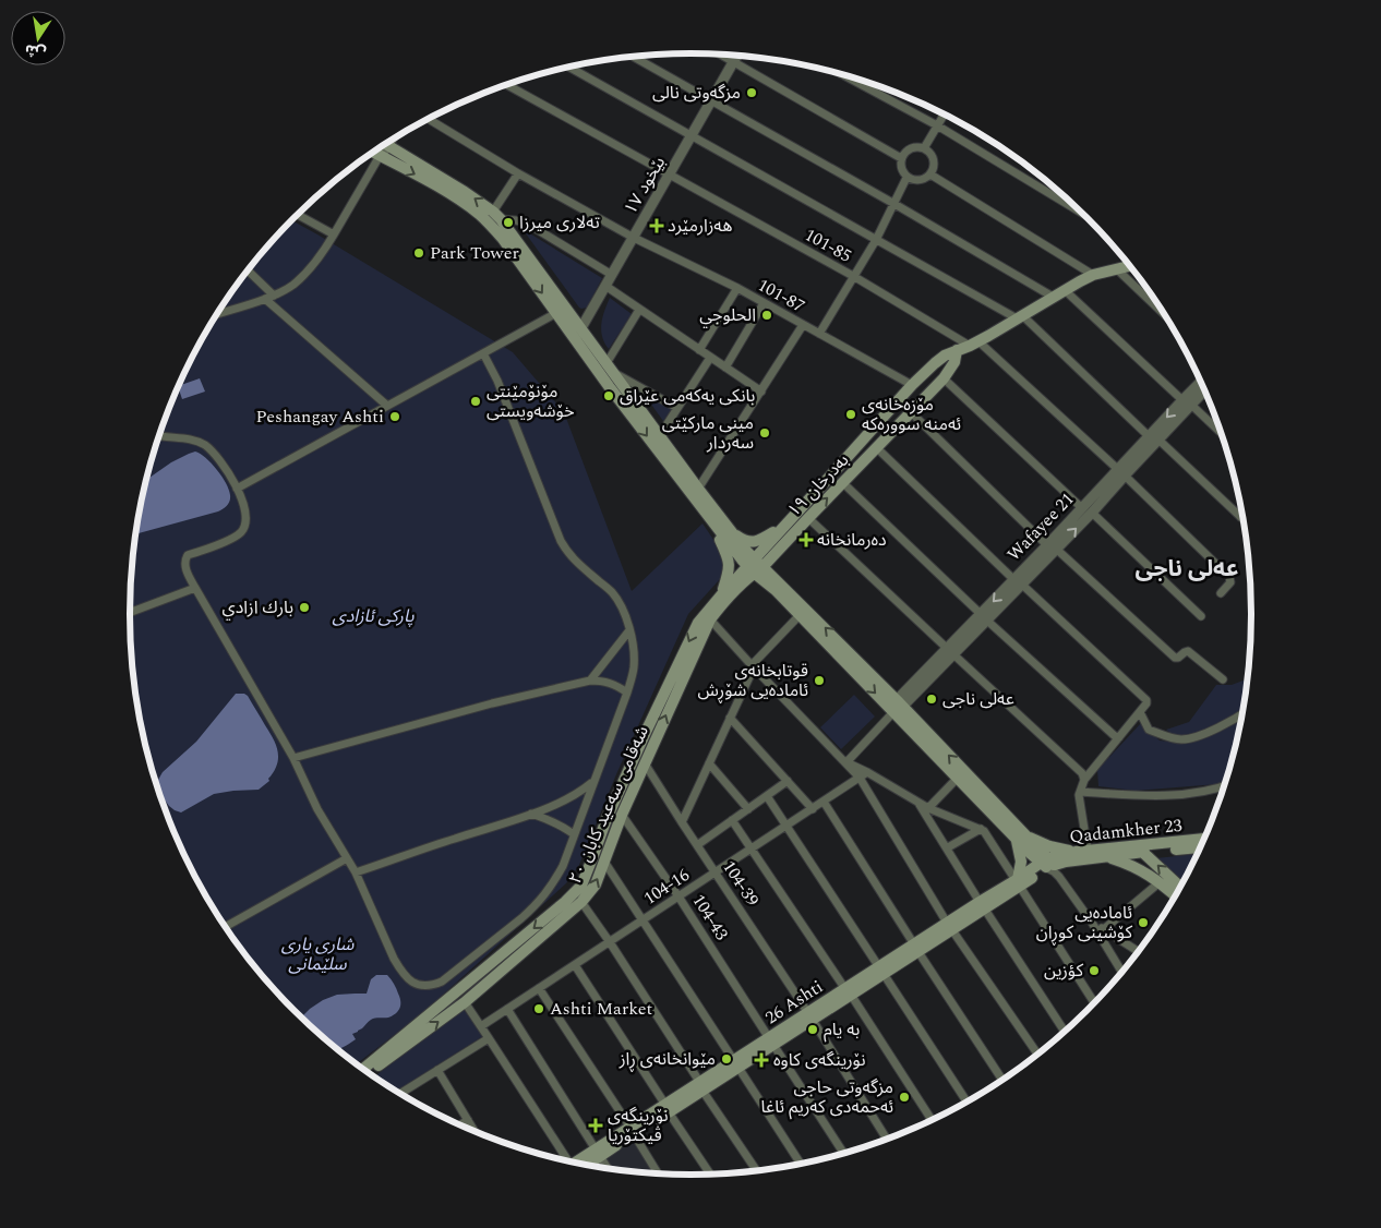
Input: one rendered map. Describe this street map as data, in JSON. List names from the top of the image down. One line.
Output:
{"streets":{"main road":["بەدرخان ١٩","شەقامی سەعید کابان ٢٠","Qadamkher 23","26 Ashti"],"street":["بێخود ١٧","101-85","101-87","Wafayee 21","104-39","104-16","104-43"]},"crossings":[["بێخود ١٧","101-85"],["بێخود ١٧","101-87"],["101-85","بەدرخان ١٩"],["101-85","Wafayee 21"],["101-87","بەدرخان ١٩"],["بەدرخان ١٩","شەقامی سەعید کابان ٢٠"],["شەقامی سەعید کابان ٢٠","104-39"],["شەقامی سەعید کابان ٢٠","104-43"],["Qadamkher 23","26 Ashti"],["104-39","104-16"],["104-39","26 Ashti"],["104-16","104-43"],["104-43","26 Ashti"]],"districts":["عەلی ناجی"],"parks":["پارکی ئازادی","شاری یاری سلێمانی"],"places":{"other":["مزگەوتی نالی","تەلاری میرزا","Park Tower","الحلوجي","بانکی یەکەمی عێراق","مۆنۆمێنتی خۆشەویستی","مۆزەخانەی ئەمنە سوورەکە","Peshangay Ashti","مینی مارکێتی سەردار","بارك ازادي","قوتابخانەی ئامادەیی شۆڕش","عەلی ناجی","ئامادەیی کۆشینی کوڕان","كؤزين","Ashti Market","به يام","مێوانخانەی ڕاز","مزگەوتی حاجی ئەحمەدی کەریم ئاغا"],"health":["هەزارمێرد","دەرمانخانە","نۆرینگەی کاوە","نۆرینگەی ڤیکتۆریا"]},"north":"bottom"}
